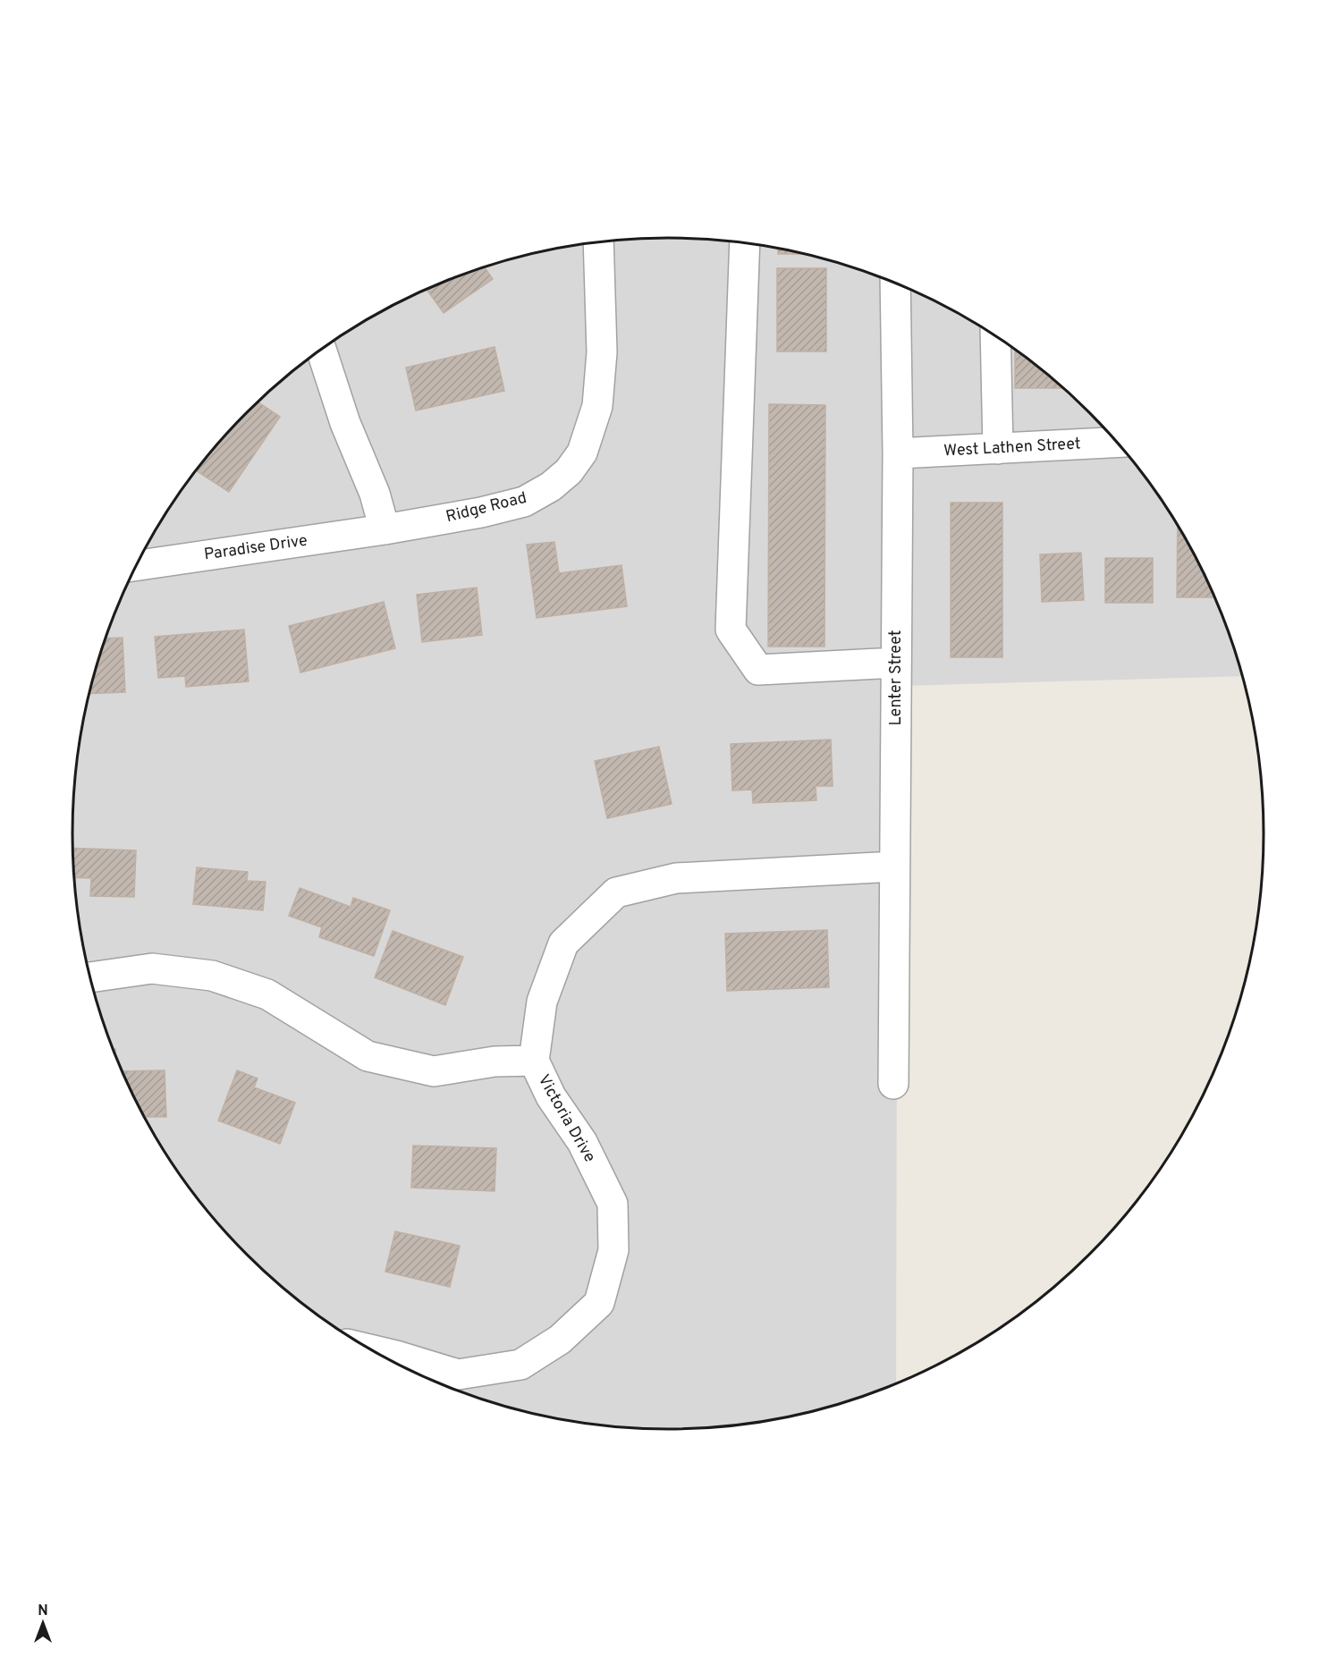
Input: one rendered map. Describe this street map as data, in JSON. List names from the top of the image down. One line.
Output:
{"streets":{"street":["West Lathen Street","Ridge Road","Paradise Drive","Lenter Street","Victoria Drive"]},"crossings":[["West Lathen Street","Lenter Street"],["Ridge Road","Paradise Drive"],["Lenter Street","Victoria Drive"]],"north":"top"}
